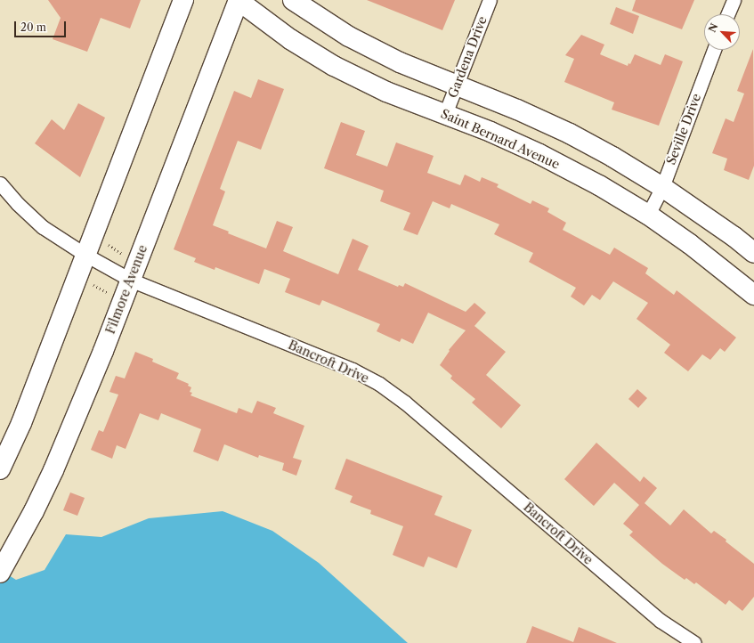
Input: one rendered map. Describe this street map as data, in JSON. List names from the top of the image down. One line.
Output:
{"streets":{"main road":["Saint Bernard Avenue","Filmore Avenue"],"street":["Gardena Drive","Seville Drive","Bancroft Drive"]},"crossings":[["Gardena Drive","Saint Bernard Avenue"],["Seville Drive","Saint Bernard Avenue"],["Saint Bernard Avenue","Filmore Avenue"],["Filmore Avenue","Bancroft Drive"]],"scale_bar":"20 m","north":"top left"}
